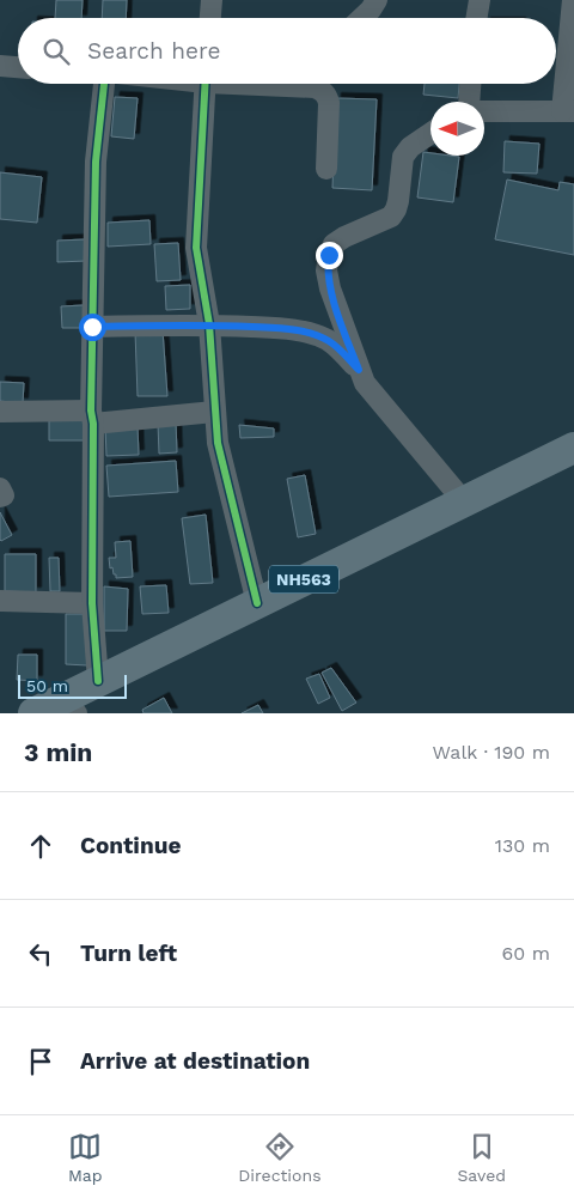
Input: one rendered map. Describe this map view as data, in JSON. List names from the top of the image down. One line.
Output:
{"streets":{"highway":["NH563"]},"scale_bar":"50 m","north":"left","page":{"search":"Search here","scale":"50 m","heading":["3 min","Walk · 190 m"],"list":[["Continue","130 m"],["Turn left","60 m"],"Arrive at destination"],"nav":["Map","Directions","Saved"]}}
